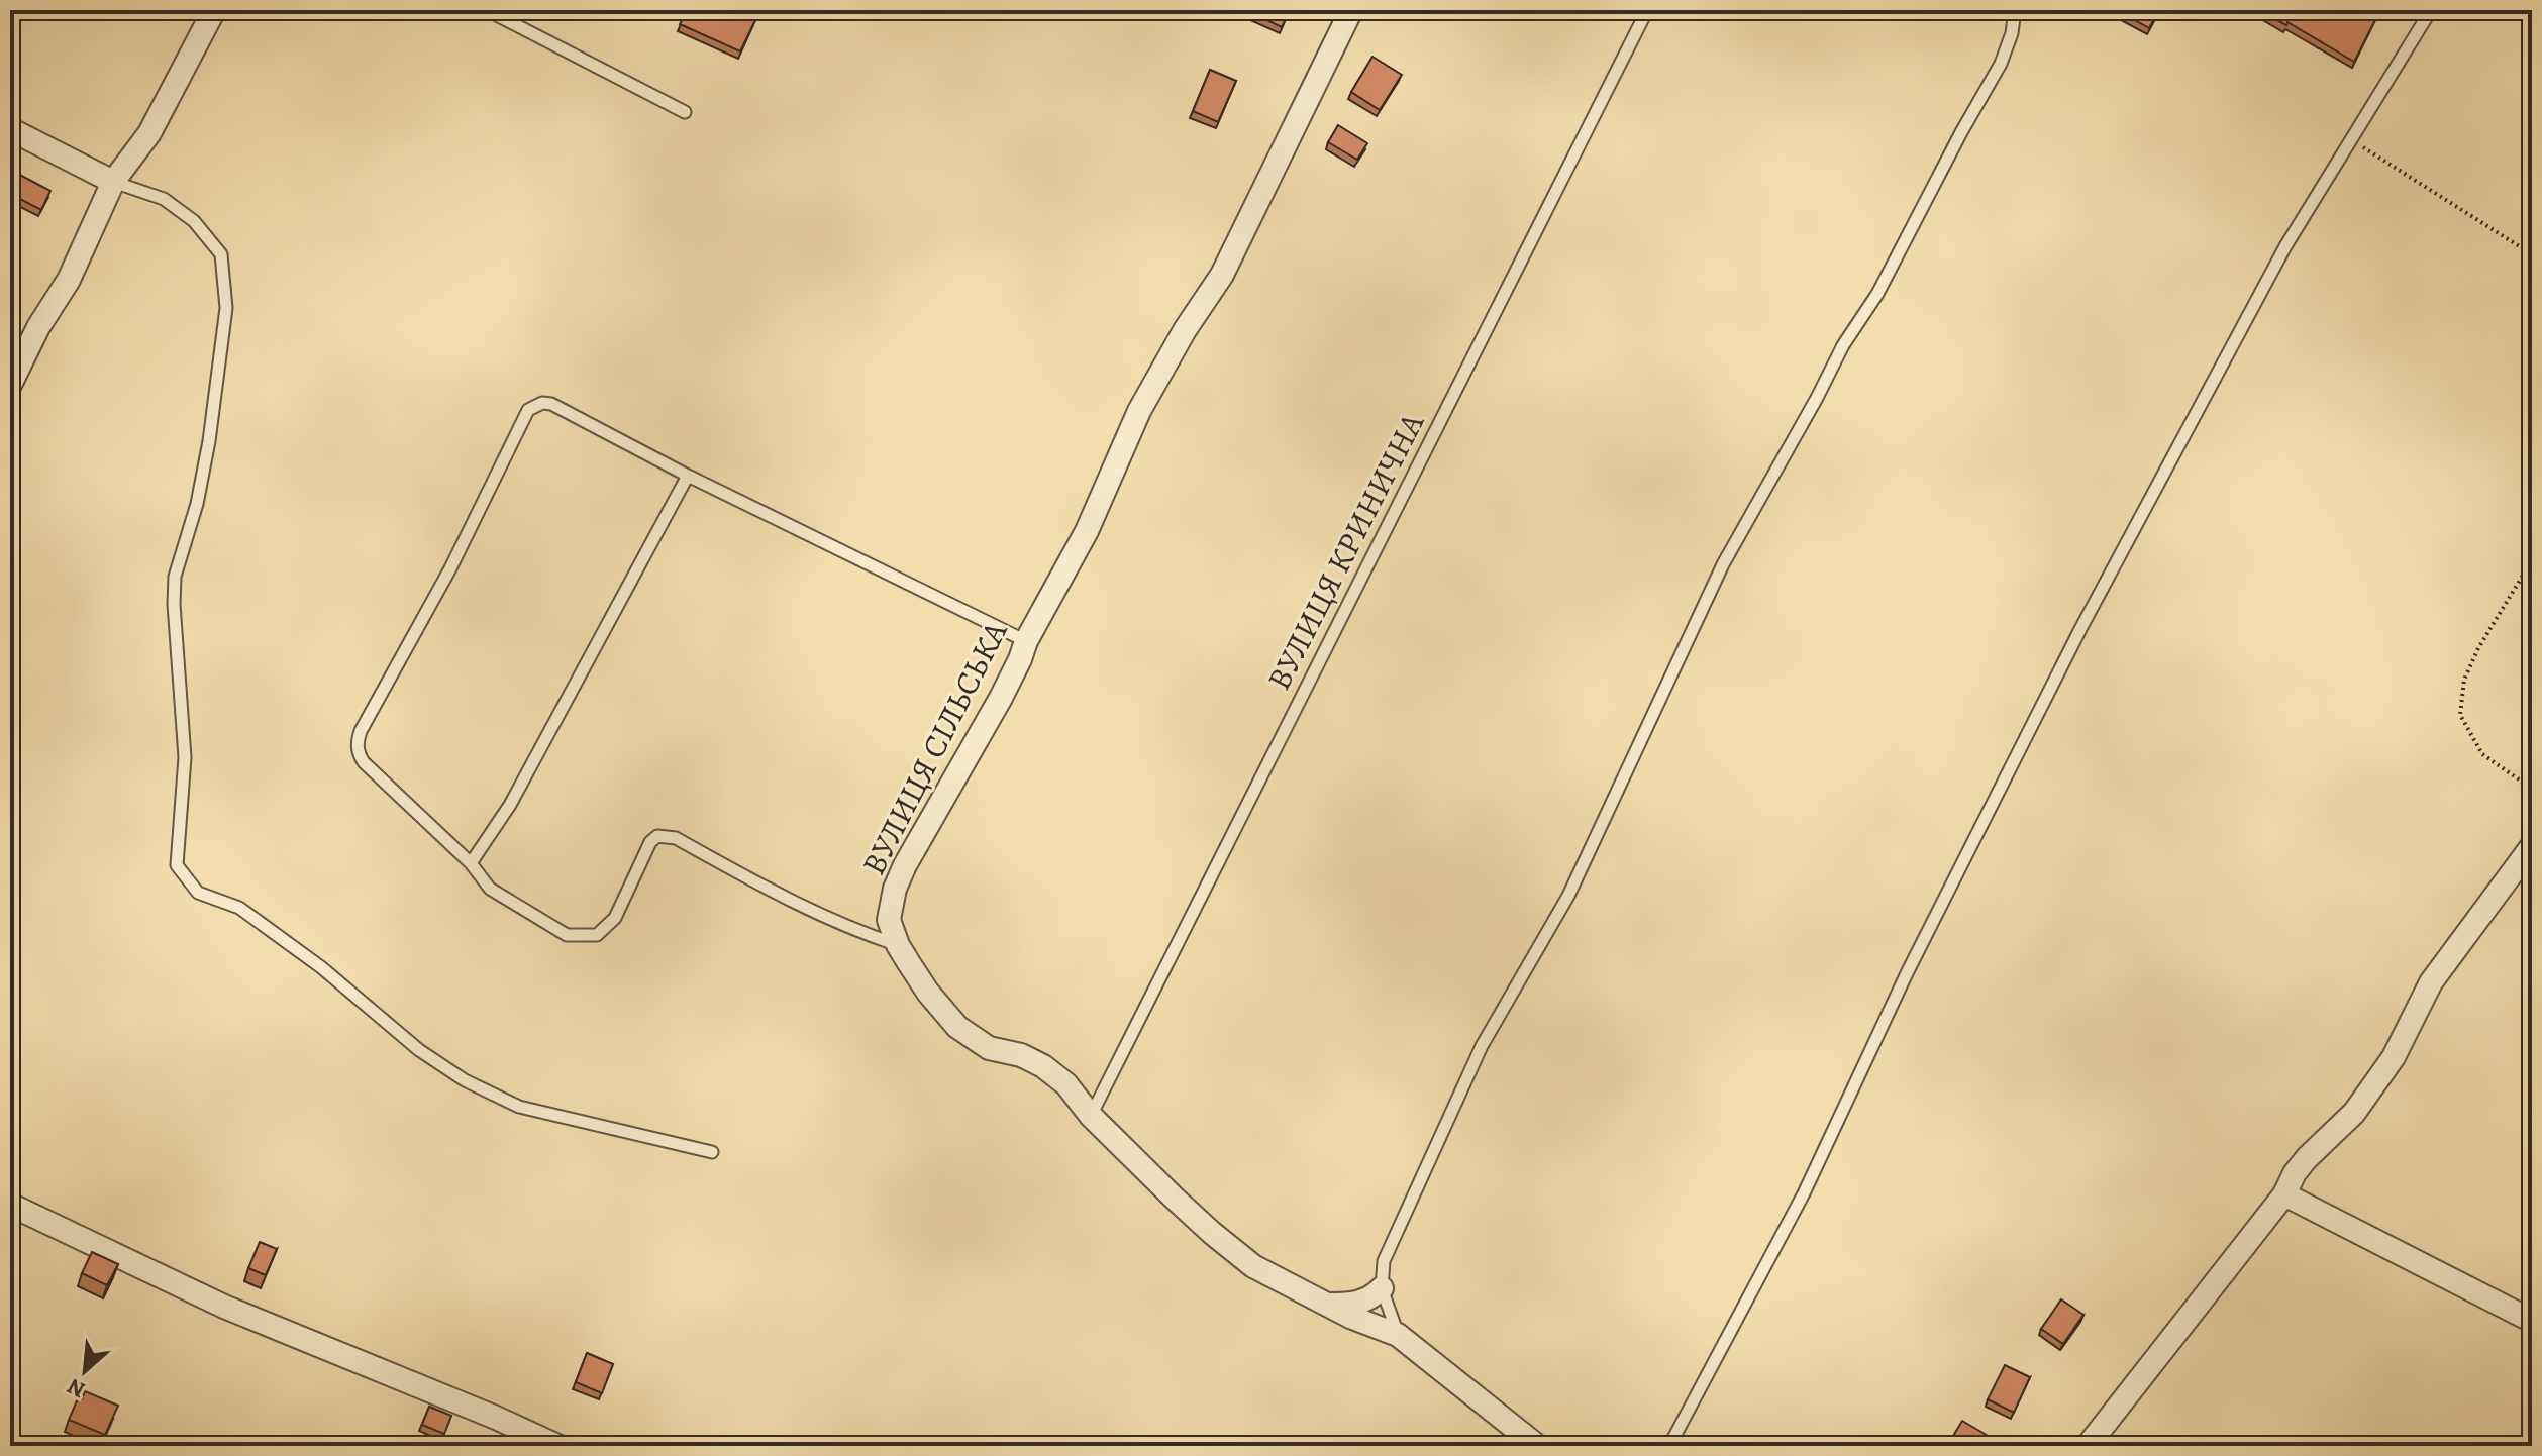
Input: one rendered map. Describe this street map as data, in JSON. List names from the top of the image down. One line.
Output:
{"streets":{"street":["ВУЛИЦЯ СІЛЬСЬКА"],"lane":["ВУЛИЦЯ КРИНИЧНА"]},"crossings":[["ВУЛИЦЯ КРИНИЧНА","ВУЛИЦЯ СІЛЬСЬКА"]],"north":"bottom left"}
